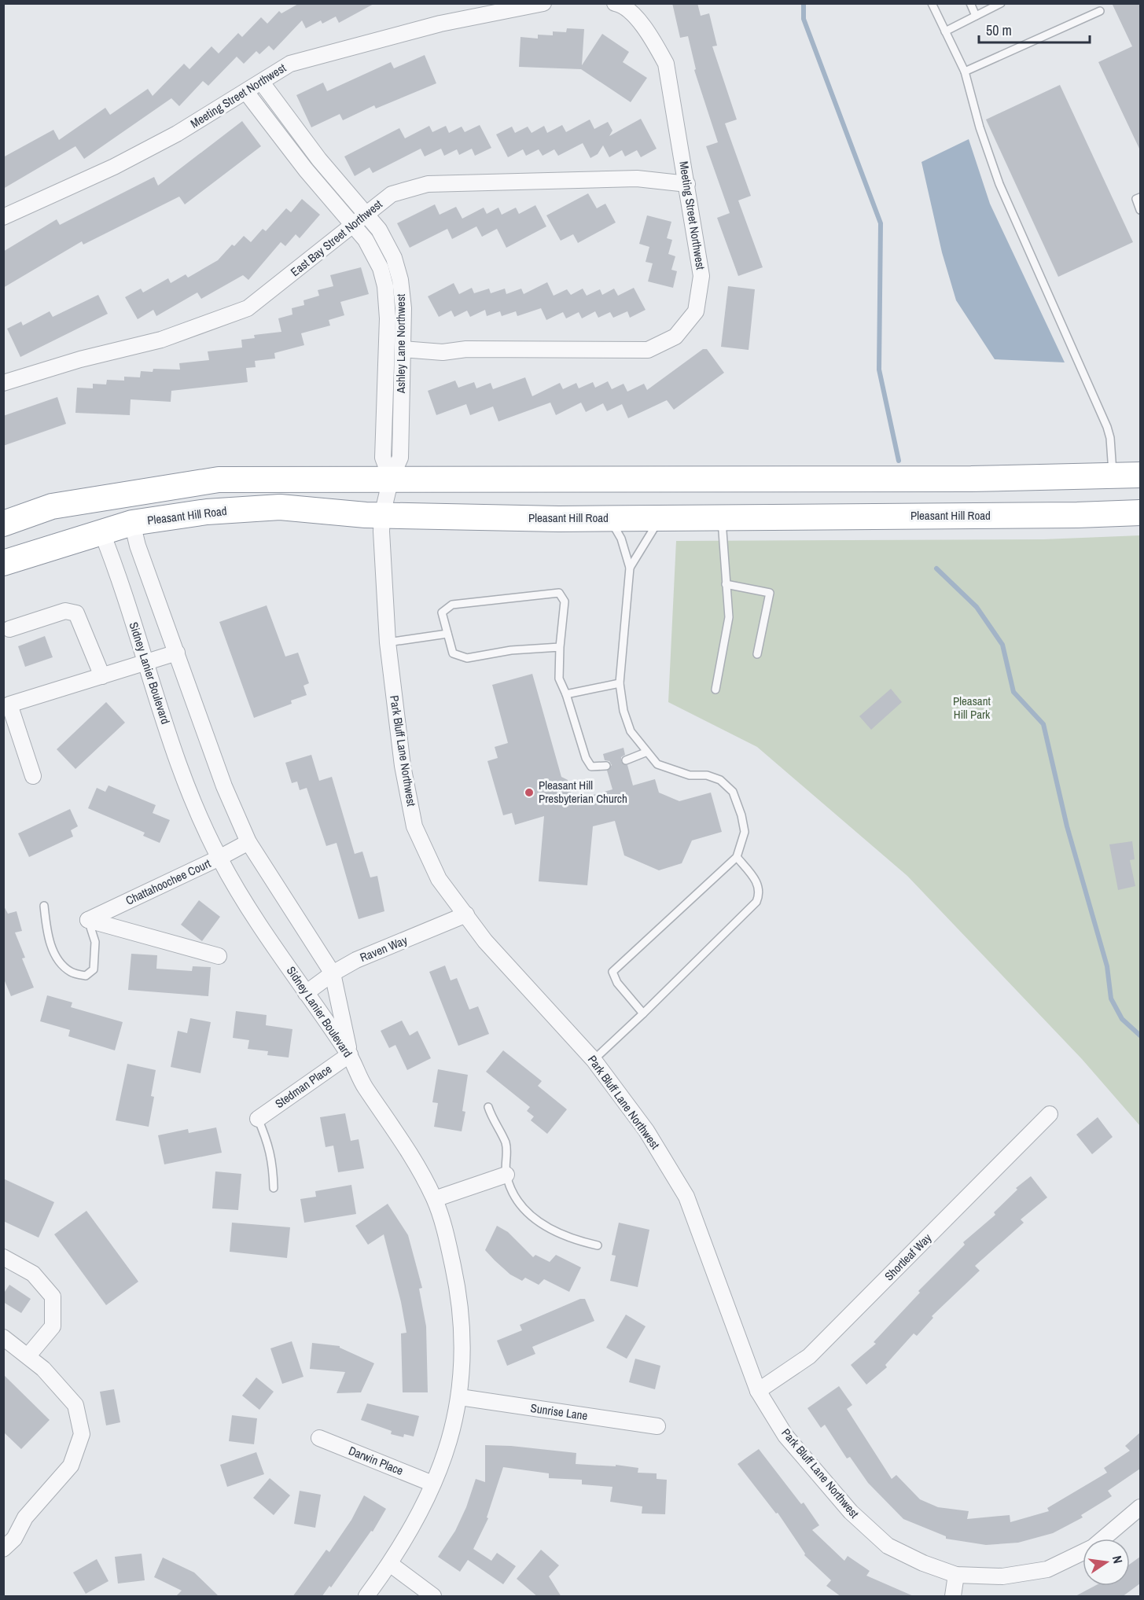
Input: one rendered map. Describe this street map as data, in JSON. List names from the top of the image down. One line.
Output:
{"streets":{"highway":["Pleasant Hill Road"],"street":["Meeting Street Northwest","East Bay Street Northwest","Ashley Lane Northwest","Sidney Lanier Boulevard","Park Bluff Lane Northwest","Chattahoochee Court","Raven Way","Stedman Place","Shortleaf Way","Sunrise Lane","Darwin Place"]},"crossings":[["Meeting Street Northwest","East Bay Street Northwest"],["Meeting Street Northwest","Ashley Lane Northwest"],["East Bay Street Northwest","Ashley Lane Northwest"],["Ashley Lane Northwest","Pleasant Hill Road"],["Ashley Lane Northwest","Park Bluff Lane Northwest"],["Pleasant Hill Road","Sidney Lanier Boulevard"],["Pleasant Hill Road","Park Bluff Lane Northwest"],["Sidney Lanier Boulevard","Chattahoochee Court"],["Sidney Lanier Boulevard","Raven Way"],["Sidney Lanier Boulevard","Stedman Place"],["Sidney Lanier Boulevard","Sunrise Lane"],["Sidney Lanier Boulevard","Darwin Place"],["Park Bluff Lane Northwest","Raven Way"],["Park Bluff Lane Northwest","Shortleaf Way"]],"parks":["Pleasant Hill Park"],"places":["Pleasant Hill Presbyterian Church"],"scale_bar":"50 m","north":"right"}
